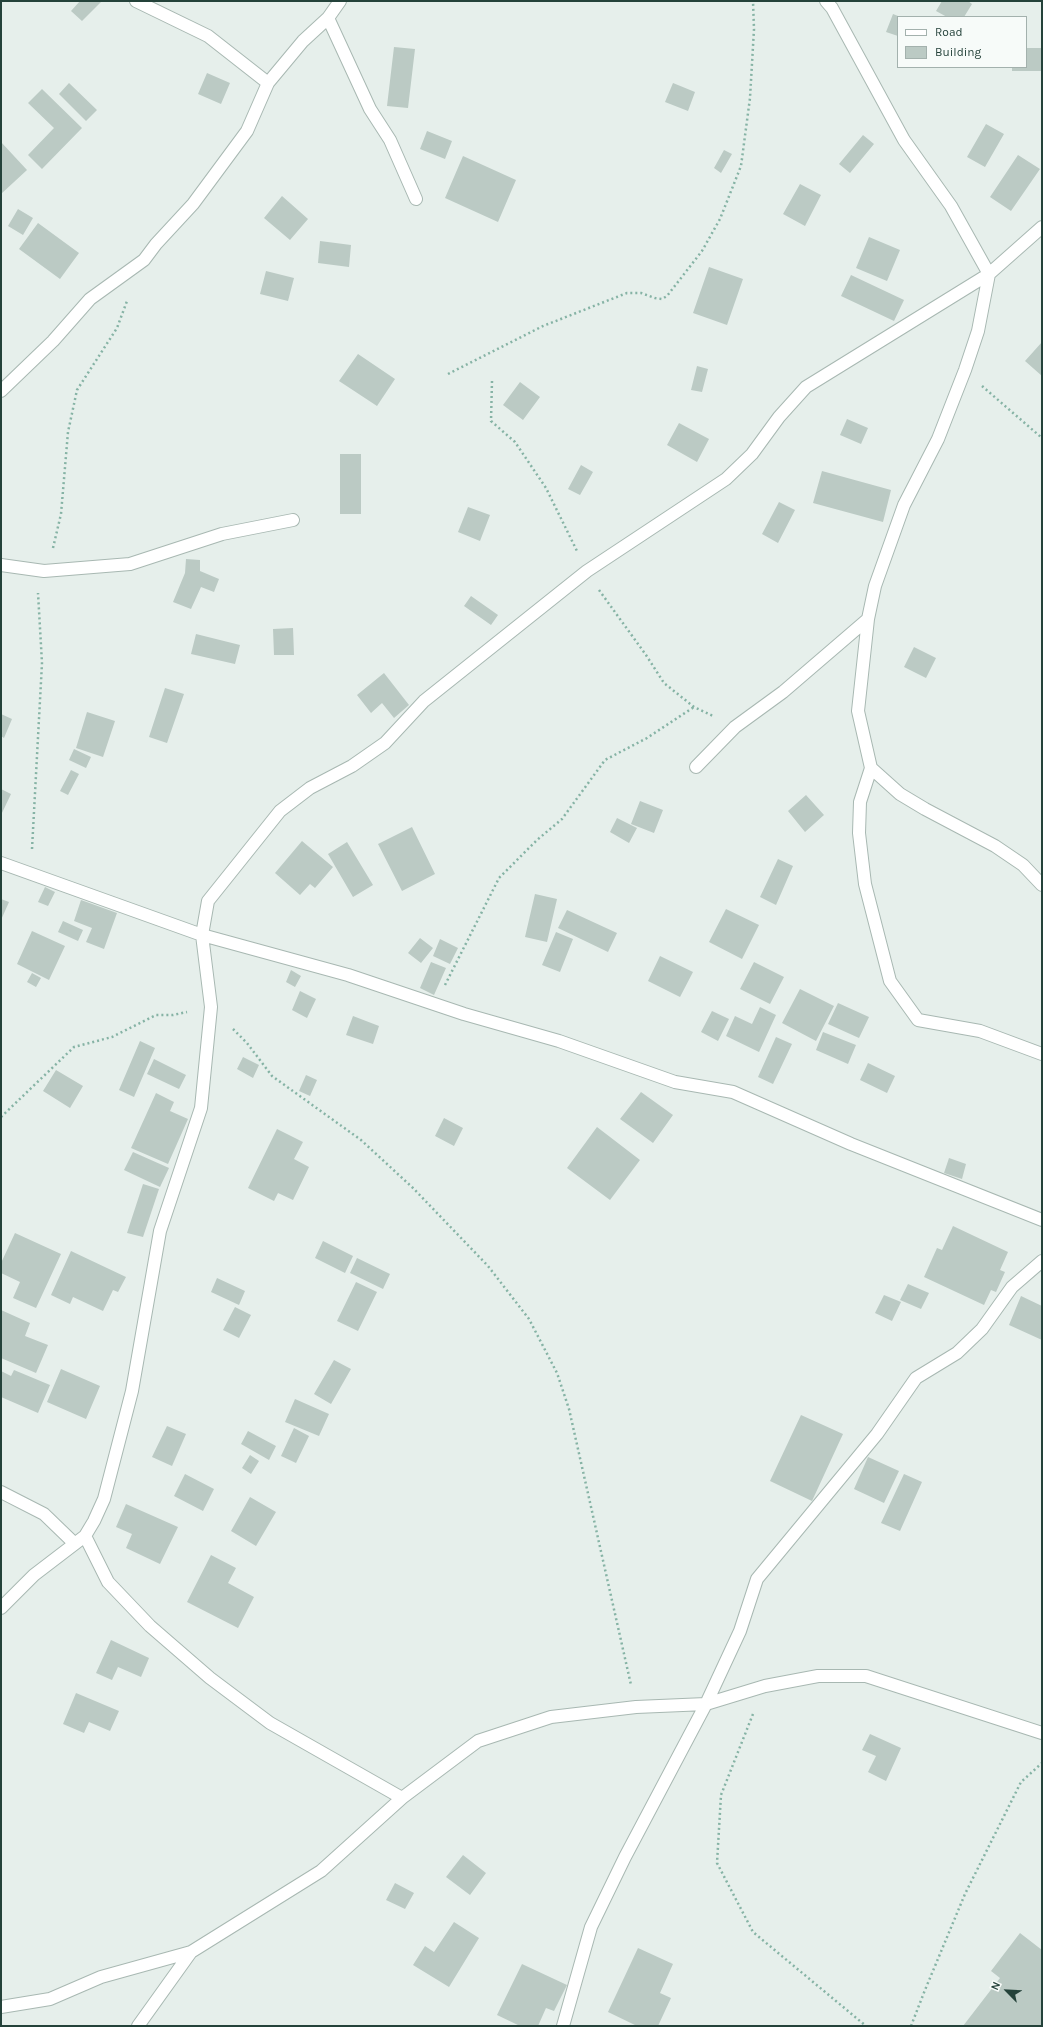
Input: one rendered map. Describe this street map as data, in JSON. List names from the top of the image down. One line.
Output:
{"legend":["Road","Building"],"north":"top left"}
